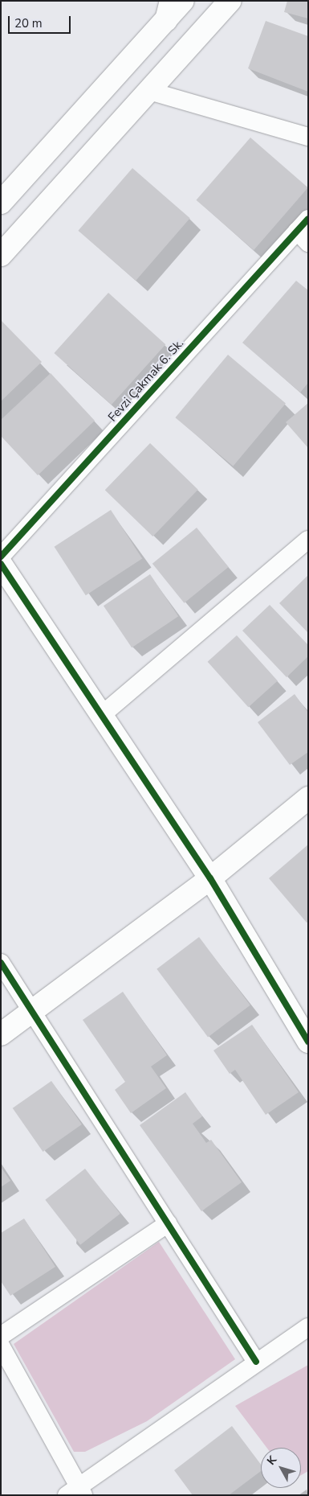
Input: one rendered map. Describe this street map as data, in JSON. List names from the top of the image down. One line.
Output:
{"streets":{"street":["Fevzi Çakmak 6. Sk."]},"scale_bar":"20 m","north":"top left"}
